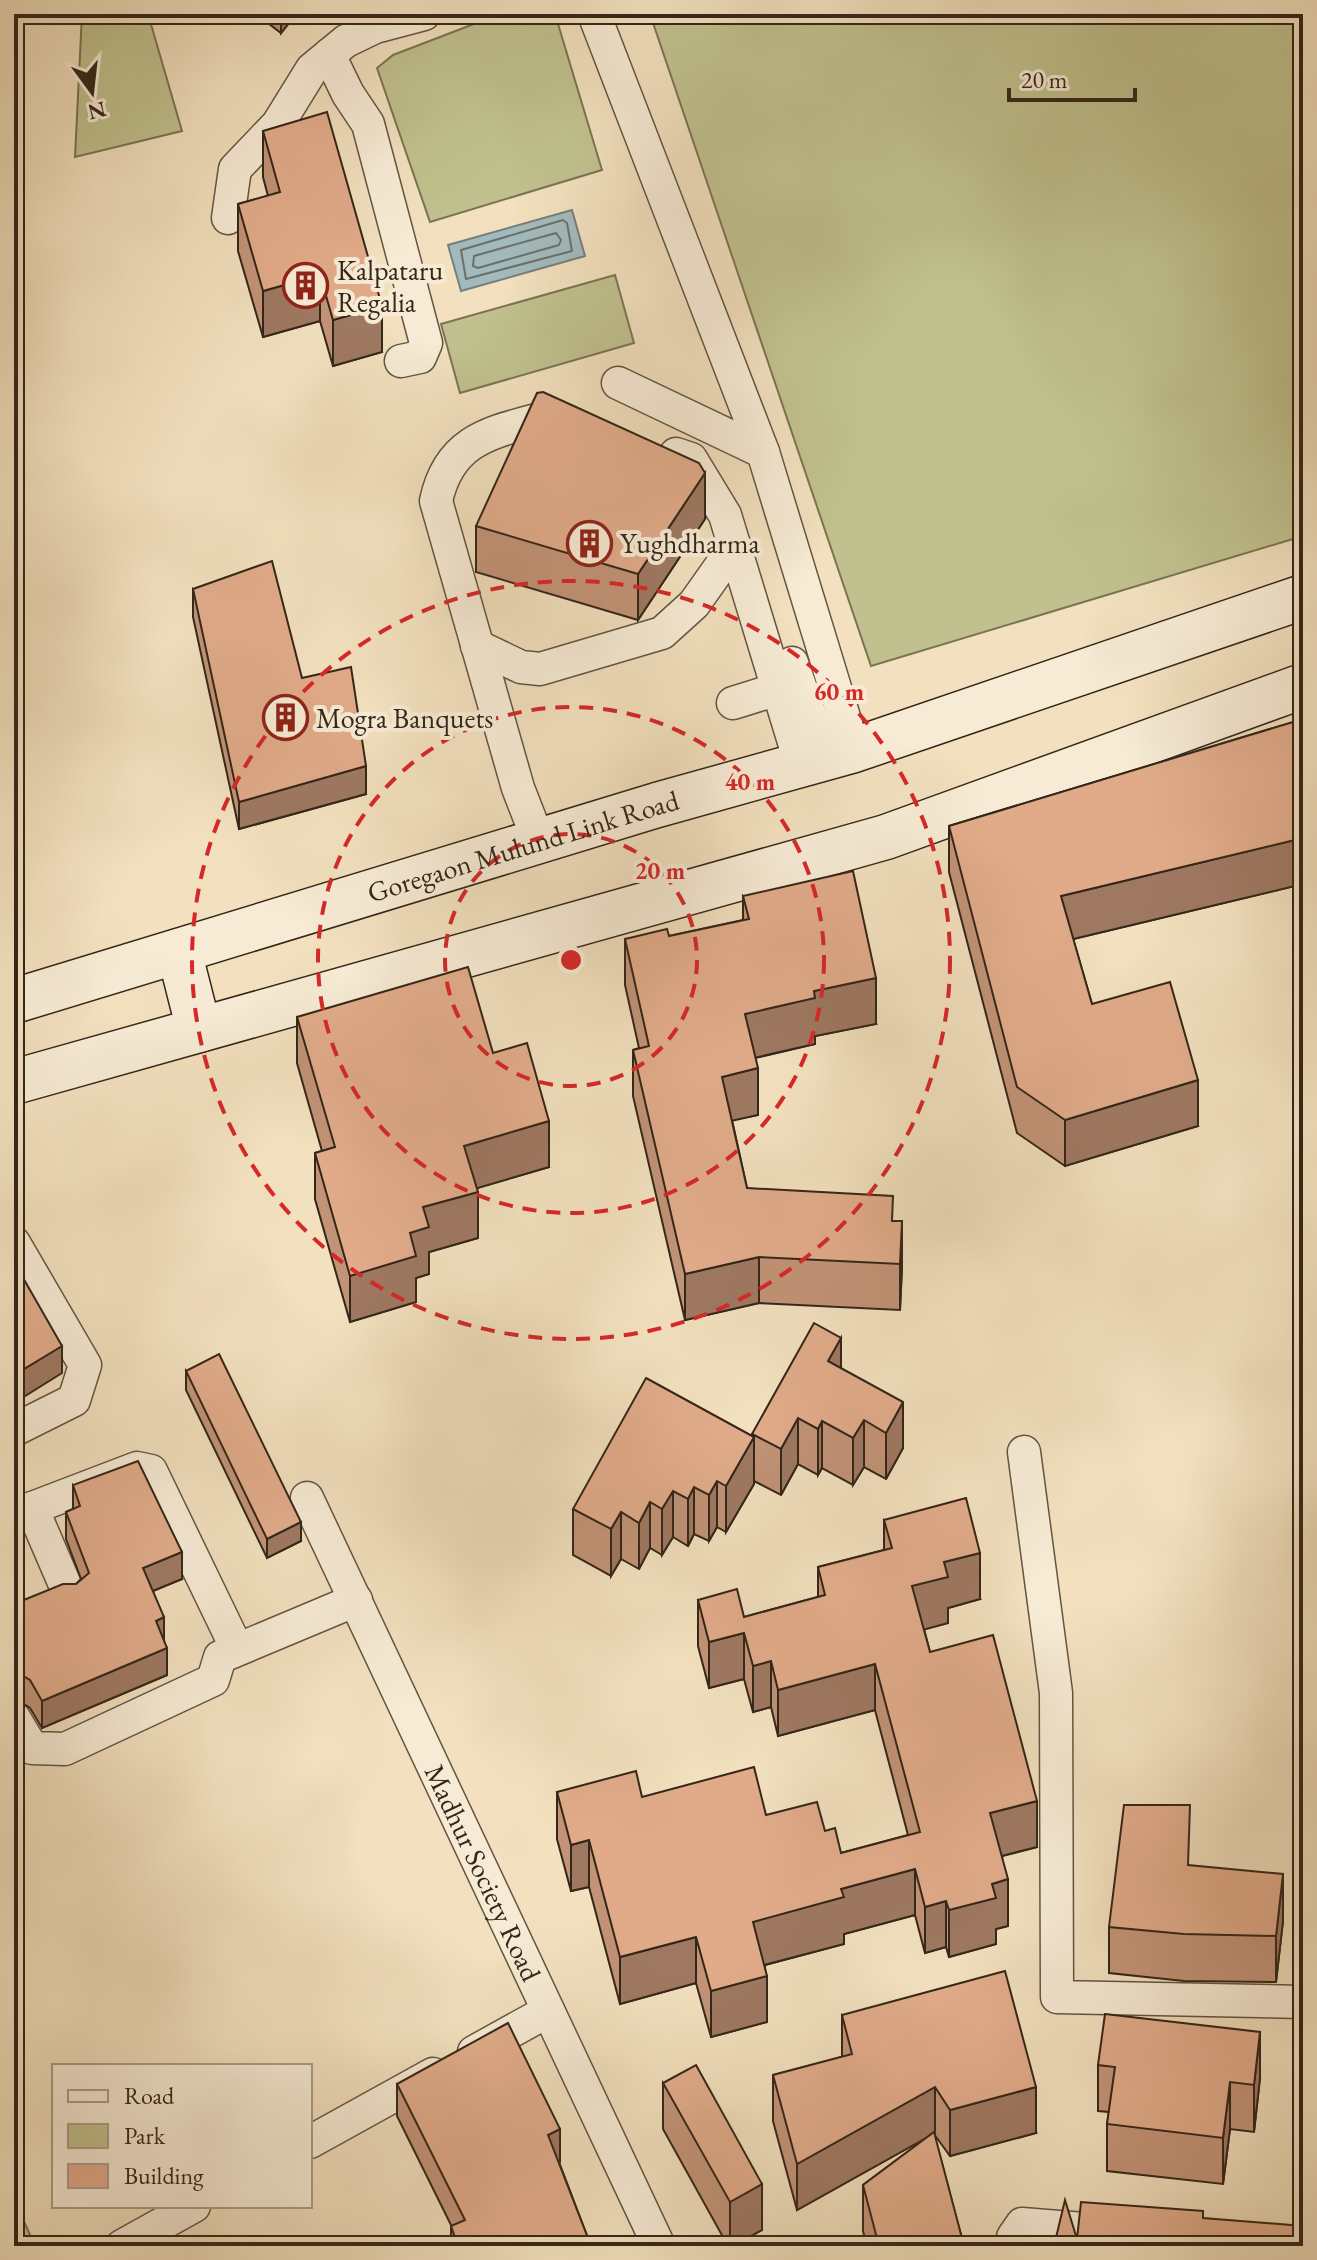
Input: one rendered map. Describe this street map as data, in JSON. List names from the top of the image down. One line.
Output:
{"streets":{"main road":["Goregaon Mulund Link Road"],"street":["Madhur Society Road"]},"places":{"building":["Kalpataru Regalia","Yughdharma","Mogra Banquets"]},"legend":["Road","Park","Building"],"scale_bar":"20 m","north":"bottom","rings":["60 m","40 m","20 m"]}
